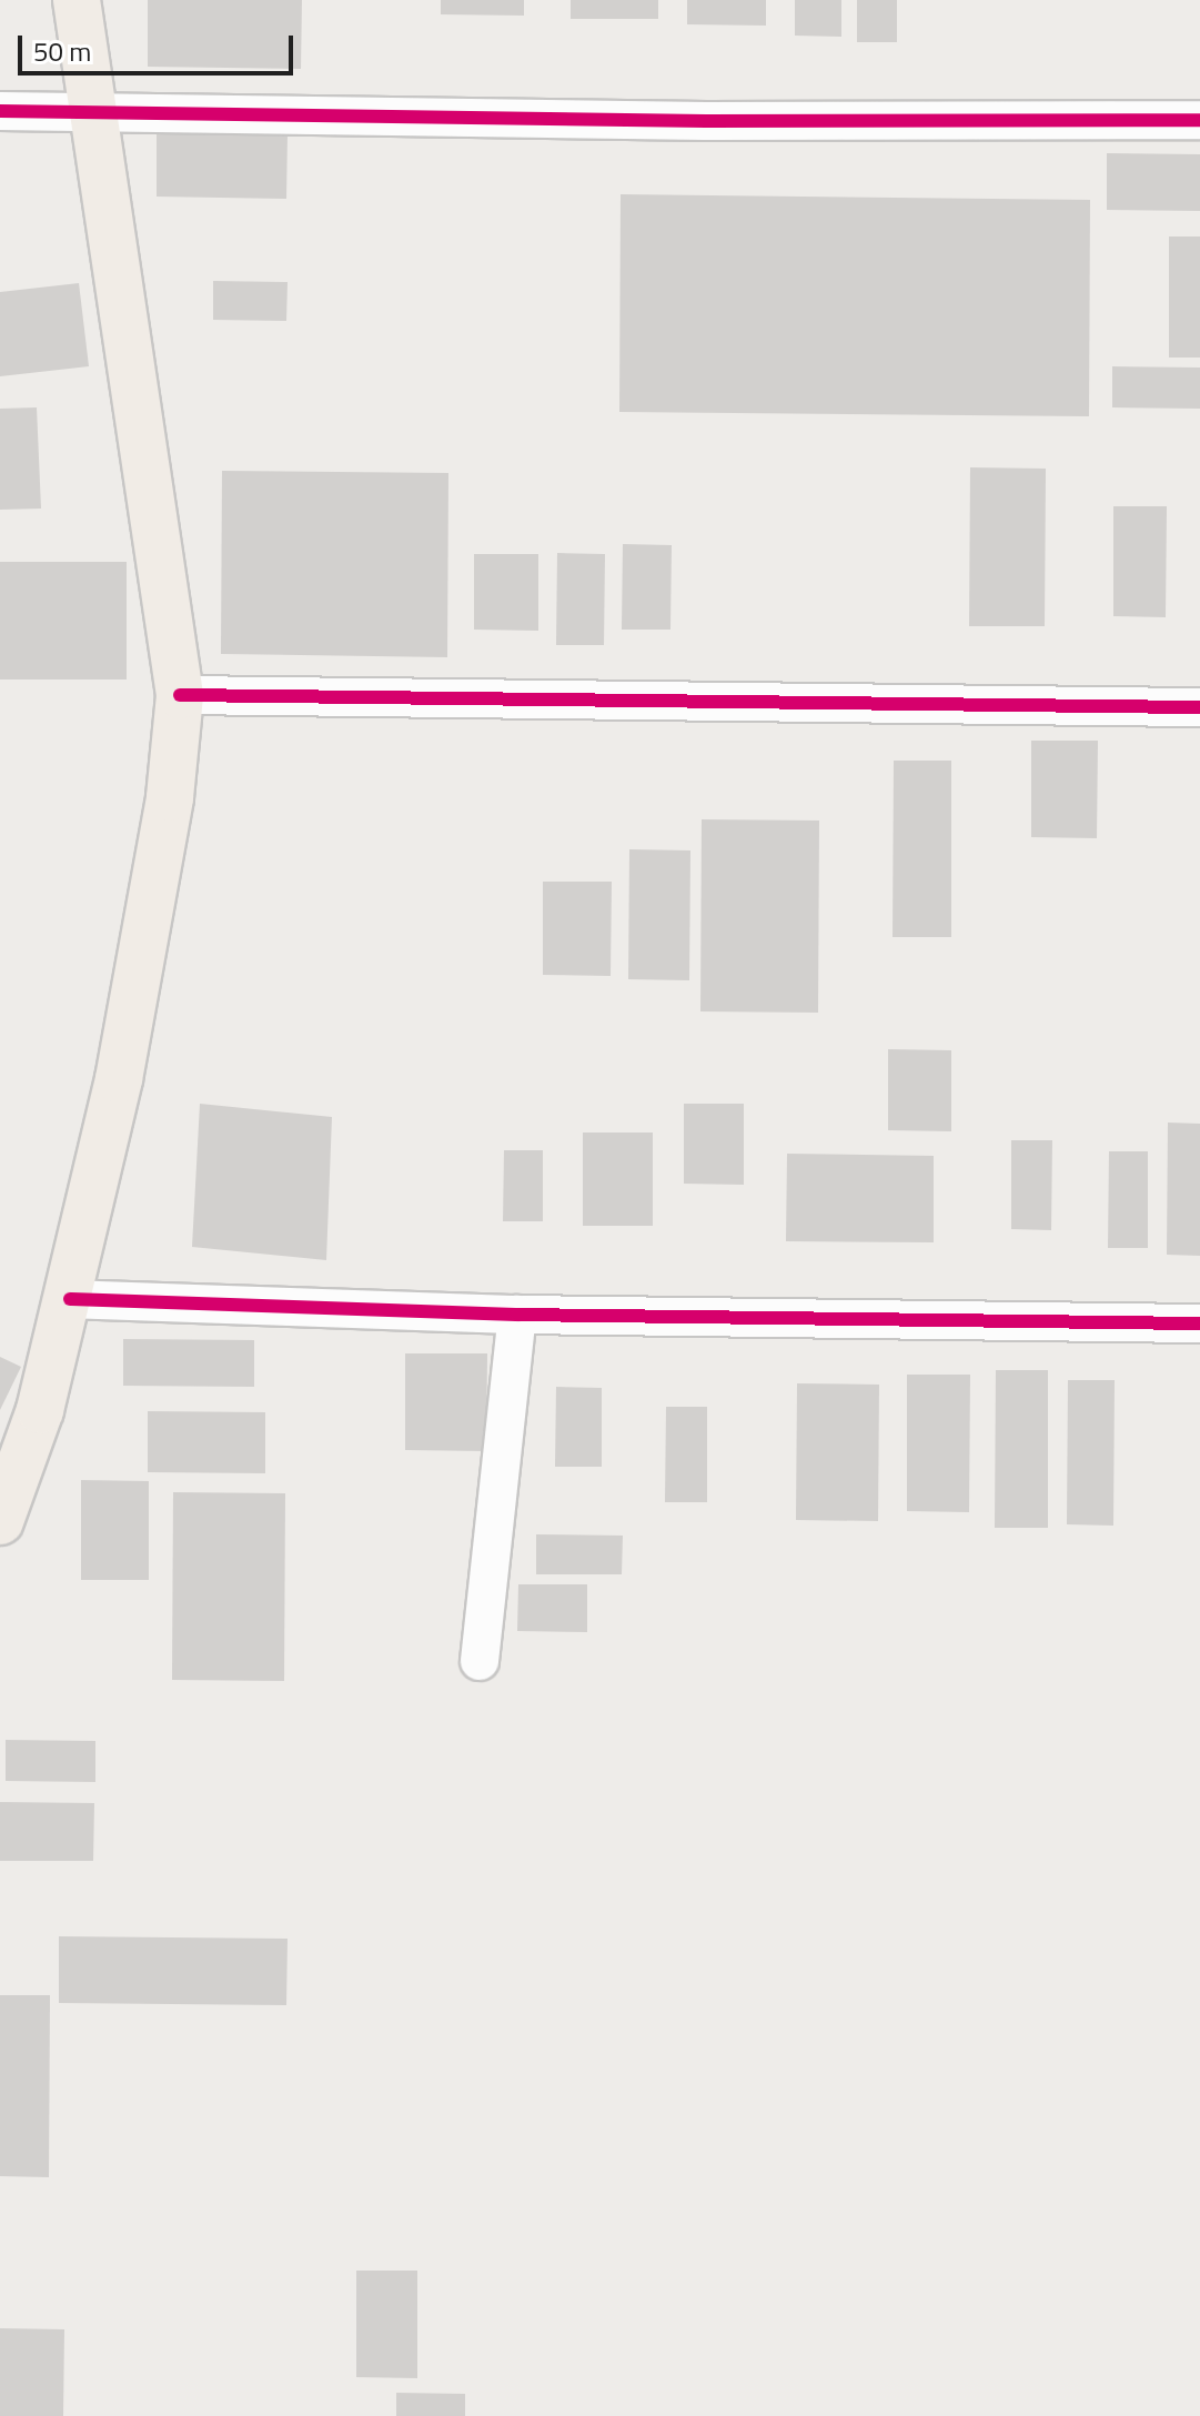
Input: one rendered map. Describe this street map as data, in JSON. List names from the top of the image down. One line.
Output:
{"scale_bar":"50 m"}
